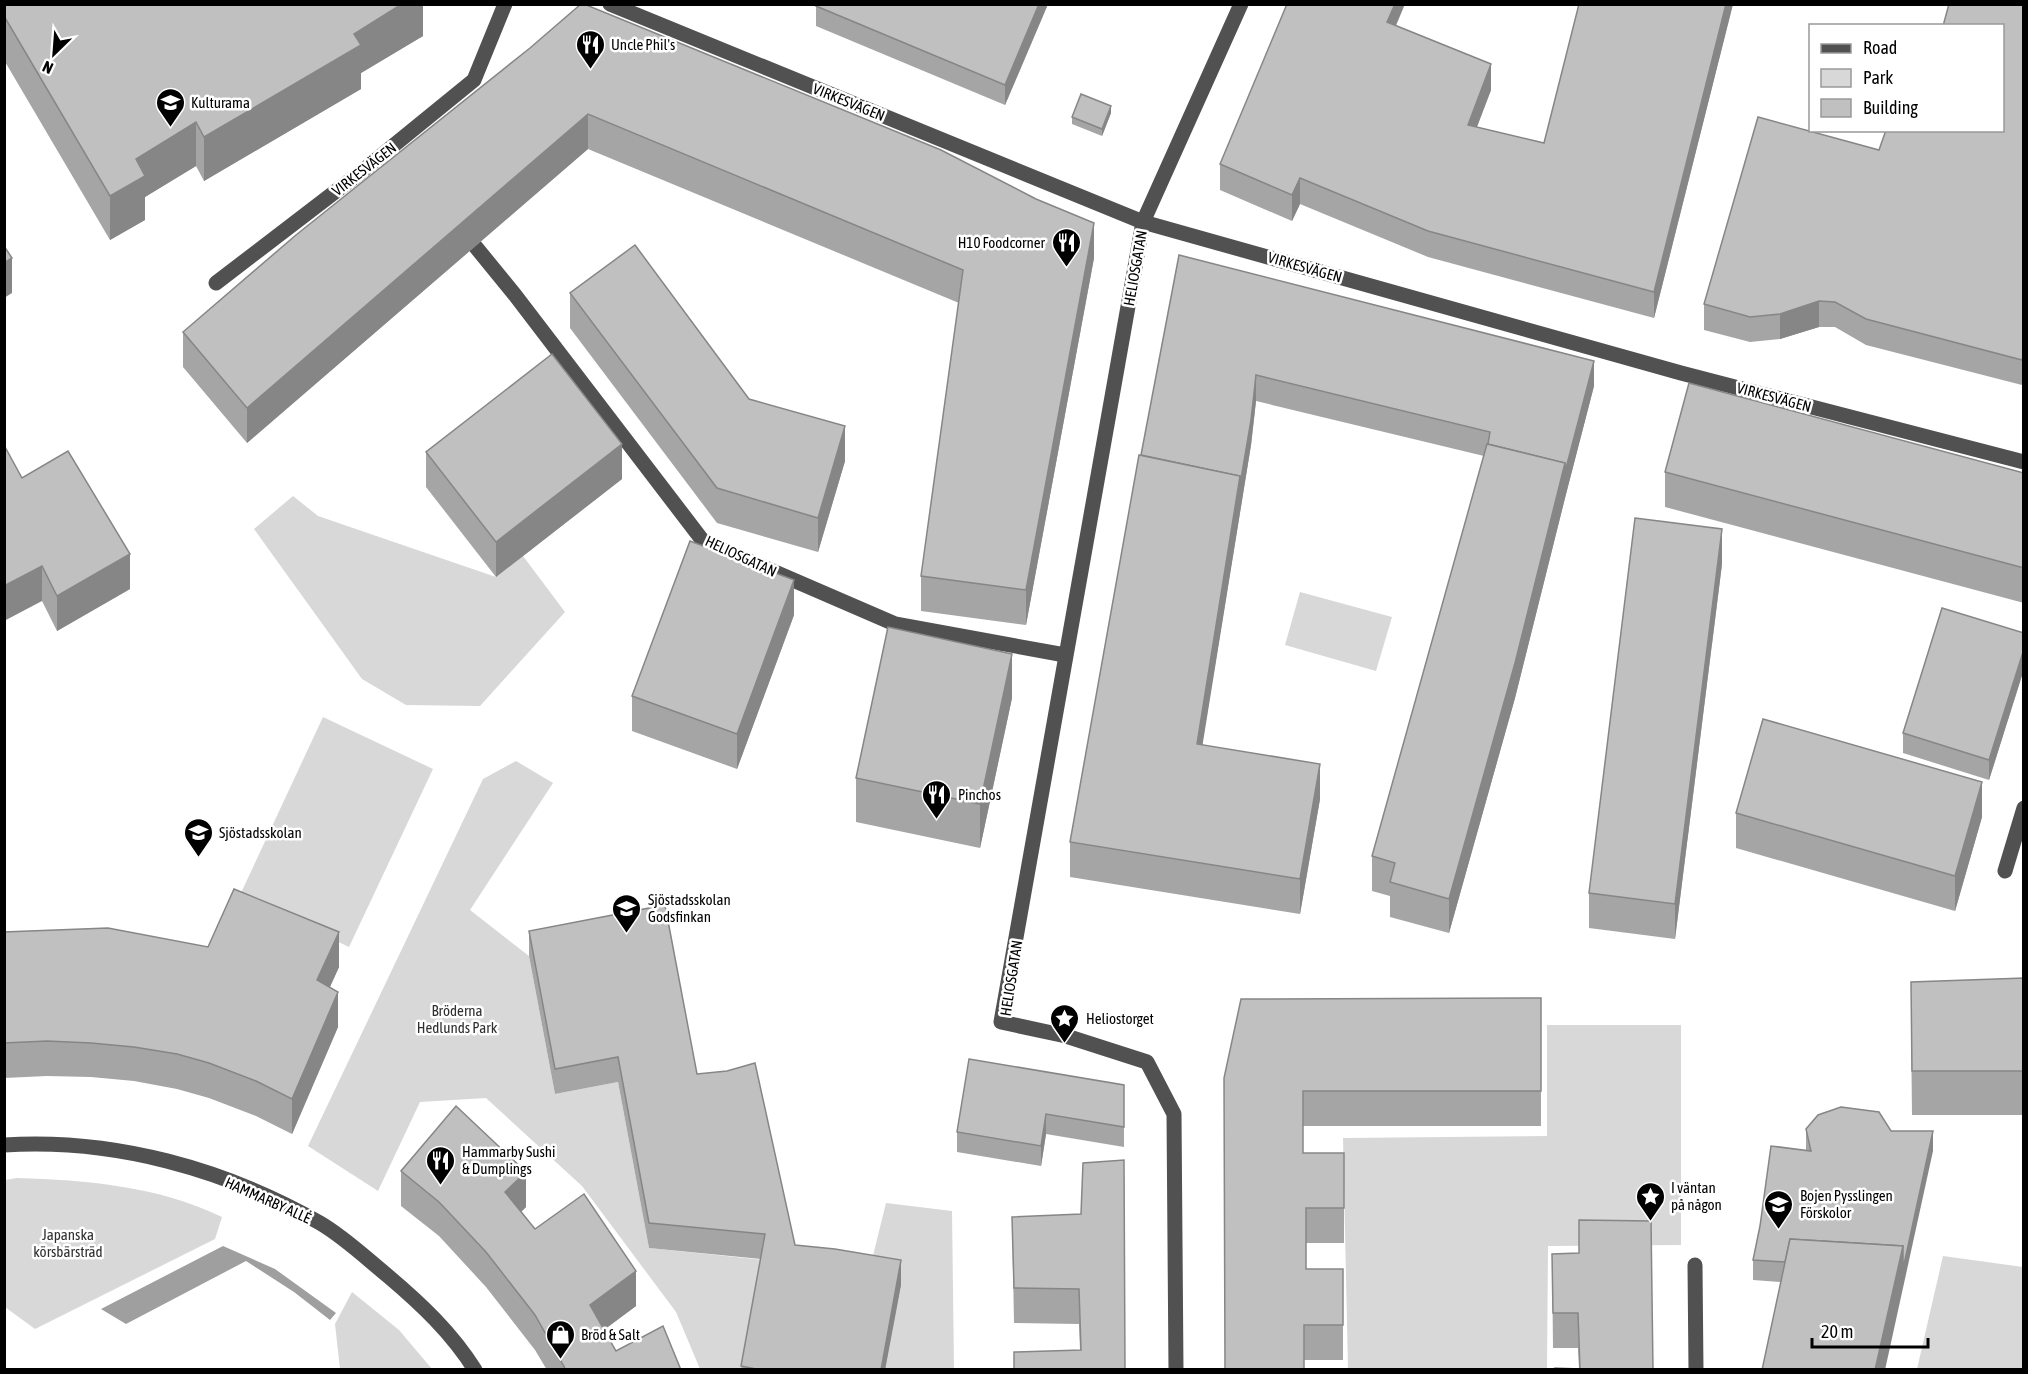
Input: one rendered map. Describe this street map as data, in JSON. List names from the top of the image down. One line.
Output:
{"streets":{"street":["VIRKESVÄGEN","HELIOSGATAN","HAMMARBY ALLÉ"]},"crossings":[["VIRKESVÄGEN","HELIOSGATAN"]],"parks":["Bröderna Hedlunds Park","Japanska körsbärsträd"],"places":{"restaurant":["Uncle Phil's","H10 Foodcorner","Pinchos","Hammarby Sushi & Dumplings"],"school or university":["Kulturama","Sjöstadsskolan","Sjöstadsskolan Godsfinkan","Bojen Pysslingen Förskolor"],"place":["Heliostorget","I väntan på någon"],"shop":["Bröd & Salt"]},"legend":["Road","Park","Building"],"scale_bar":"20 m","north":"bottom left"}
